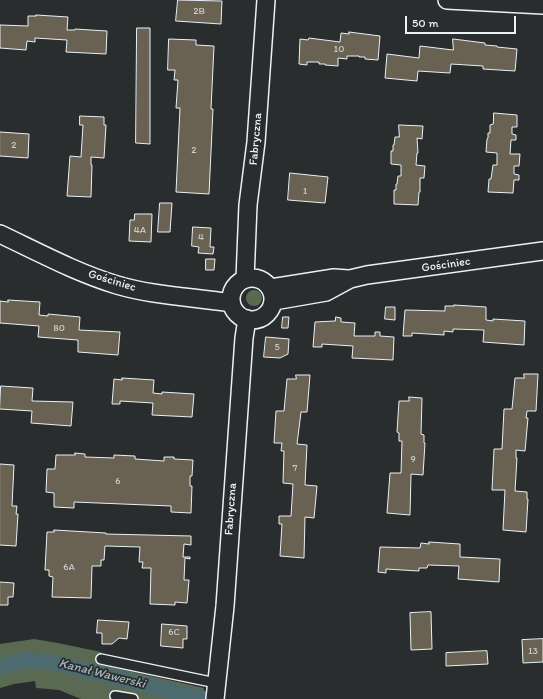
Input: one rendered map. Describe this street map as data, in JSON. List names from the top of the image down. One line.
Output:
{"streets":{"street":["Fabryczna","Gościniec"]},"crossings":[["Fabryczna","Gościniec"]],"water":["Kanał Wawerski"],"house_numbers":["2B","10","2","2","1","4A","4","80","5","9","7","6","6A","6C","13"],"scale_bar":"50 m"}
